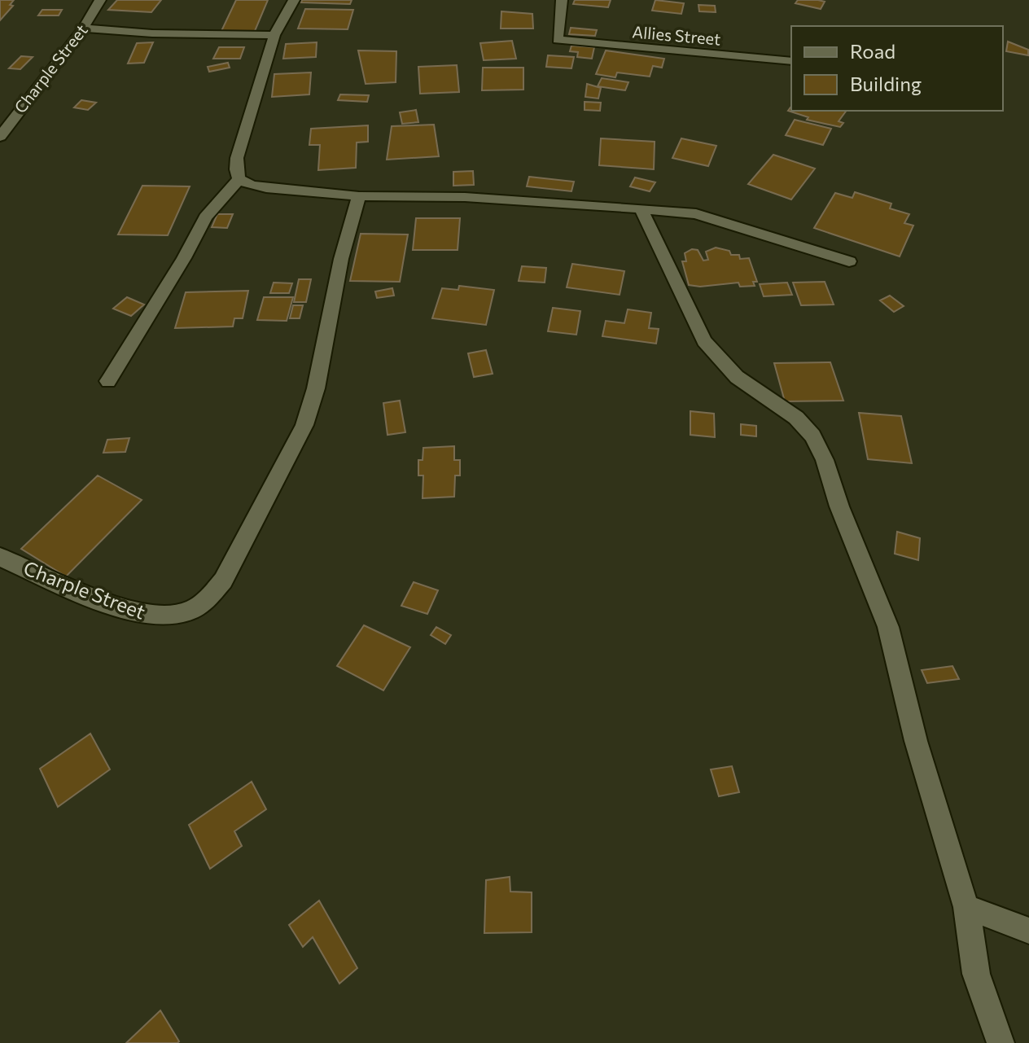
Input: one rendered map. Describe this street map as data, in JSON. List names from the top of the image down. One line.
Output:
{"streets":{"street":["Allies Street","Charple Street"]},"legend":["Road","Building"]}
